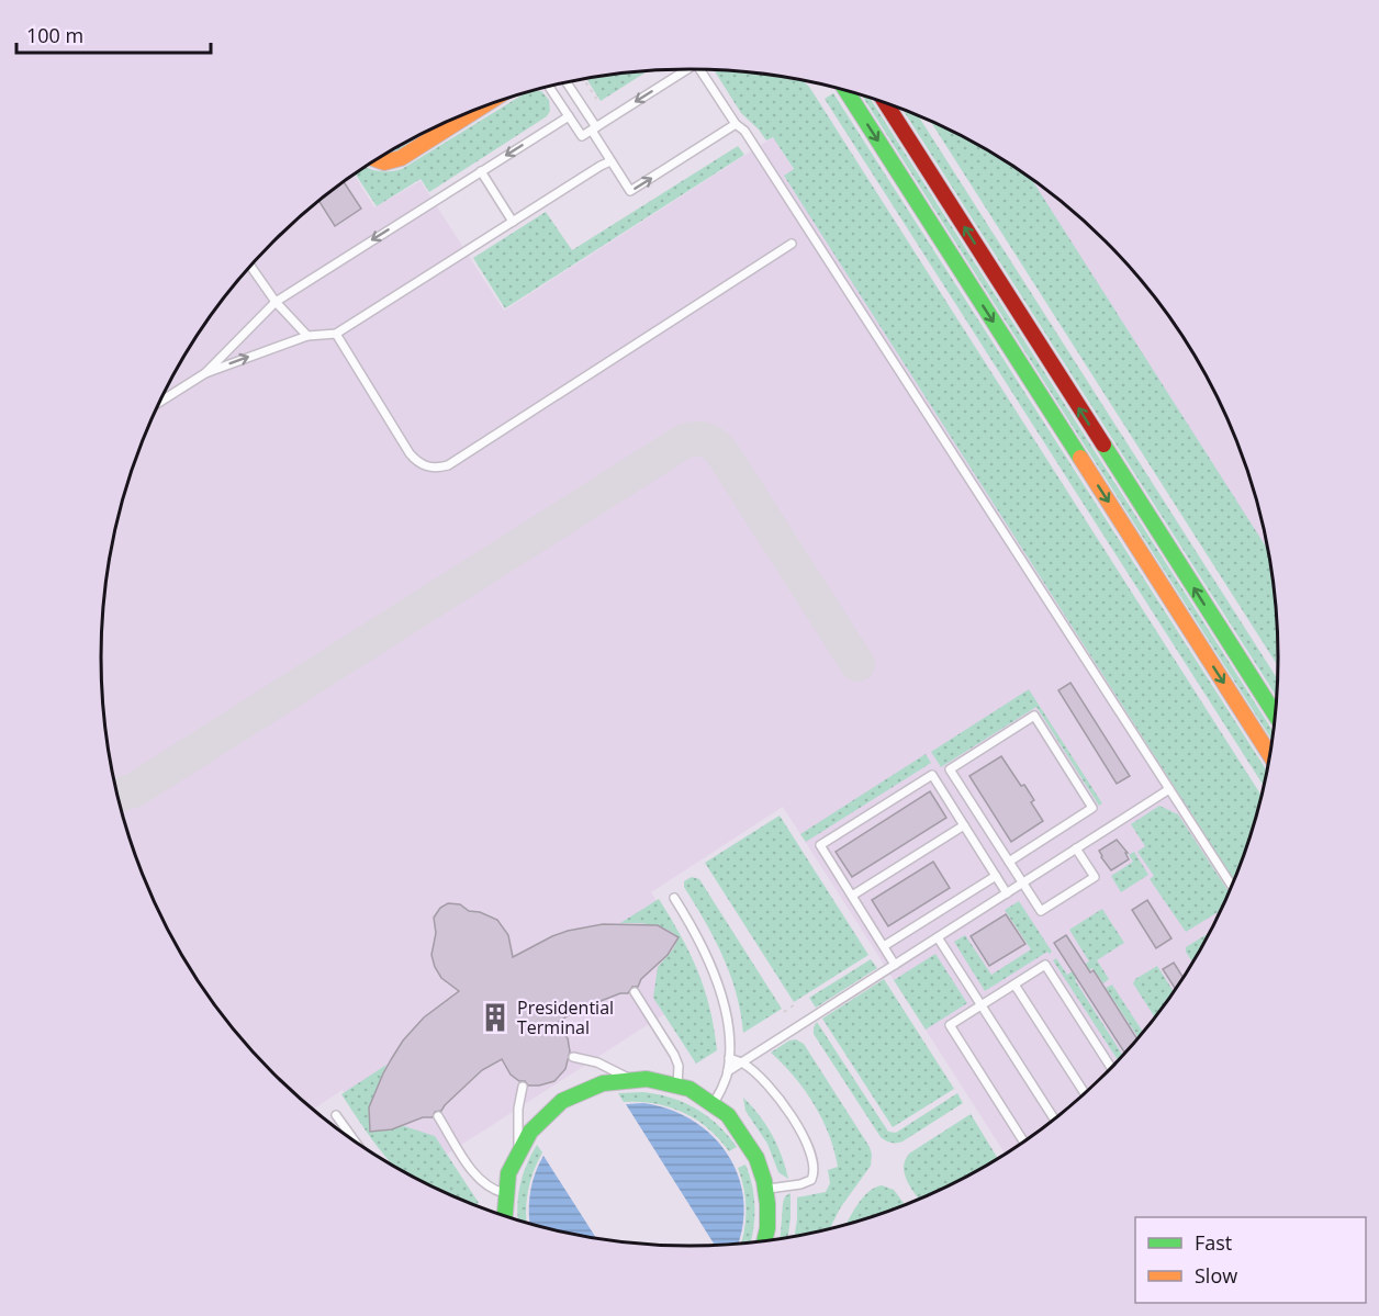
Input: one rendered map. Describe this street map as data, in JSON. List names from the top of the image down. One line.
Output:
{"places":{"building":["Presidential Terminal"]},"legend":["Fast","Slow"],"scale_bar":"100 m"}
